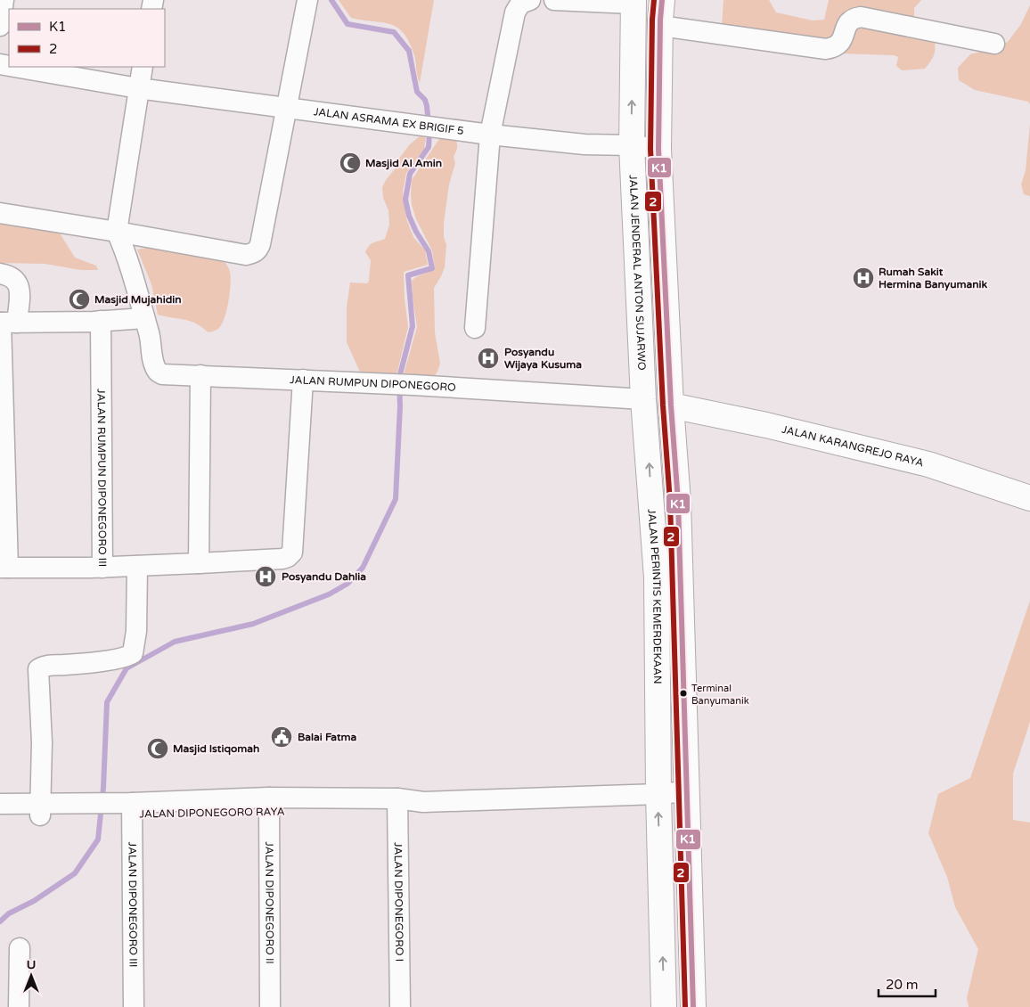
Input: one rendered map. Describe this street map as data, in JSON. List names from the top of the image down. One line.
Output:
{"streets":{"main road":["JALAN JENDERAL ANTON SUJARWO","JALAN KARANGREJO RAYA","JALAN PERINTIS KEMERDEKAAN"],"street":["JALAN ASRAMA EX BRIGIF 5","JALAN RUMPUN DIPONEGORO","JALAN RUMPUN DIPONEGORO III","JALAN DIPONEGORO RAYA","JALAN DIPONEGORO II","JALAN DIPONEGORO I","JALAN DIPONEGORO III"]},"crossings":[["JALAN ASRAMA EX BRIGIF 5","JALAN JENDERAL ANTON SUJARWO"],["JALAN JENDERAL ANTON SUJARWO","JALAN RUMPUN DIPONEGORO"],["JALAN JENDERAL ANTON SUJARWO","JALAN PERINTIS KEMERDEKAAN"],["JALAN RUMPUN DIPONEGORO","JALAN PERINTIS KEMERDEKAAN"],["JALAN PERINTIS KEMERDEKAAN","JALAN DIPONEGORO RAYA"],["JALAN DIPONEGORO RAYA","JALAN DIPONEGORO II"],["JALAN DIPONEGORO RAYA","JALAN DIPONEGORO I"],["JALAN DIPONEGORO RAYA","JALAN DIPONEGORO III"]],"places":{"mosque":["Masjid Al Amin","Masjid Mujahidin","Masjid Istiqomah"],"hospital":["Rumah Sakit Hermina Banyumanik","Posyandu Wijaya Kusuma","Posyandu Dahlia"],"other":["Terminal Banyumanik"],"public building":["Balai Fatma"]},"lines":["transit line K1","transit line 2"],"legend":["K1","2"],"scale_bar":"20 m","north":"top"}
